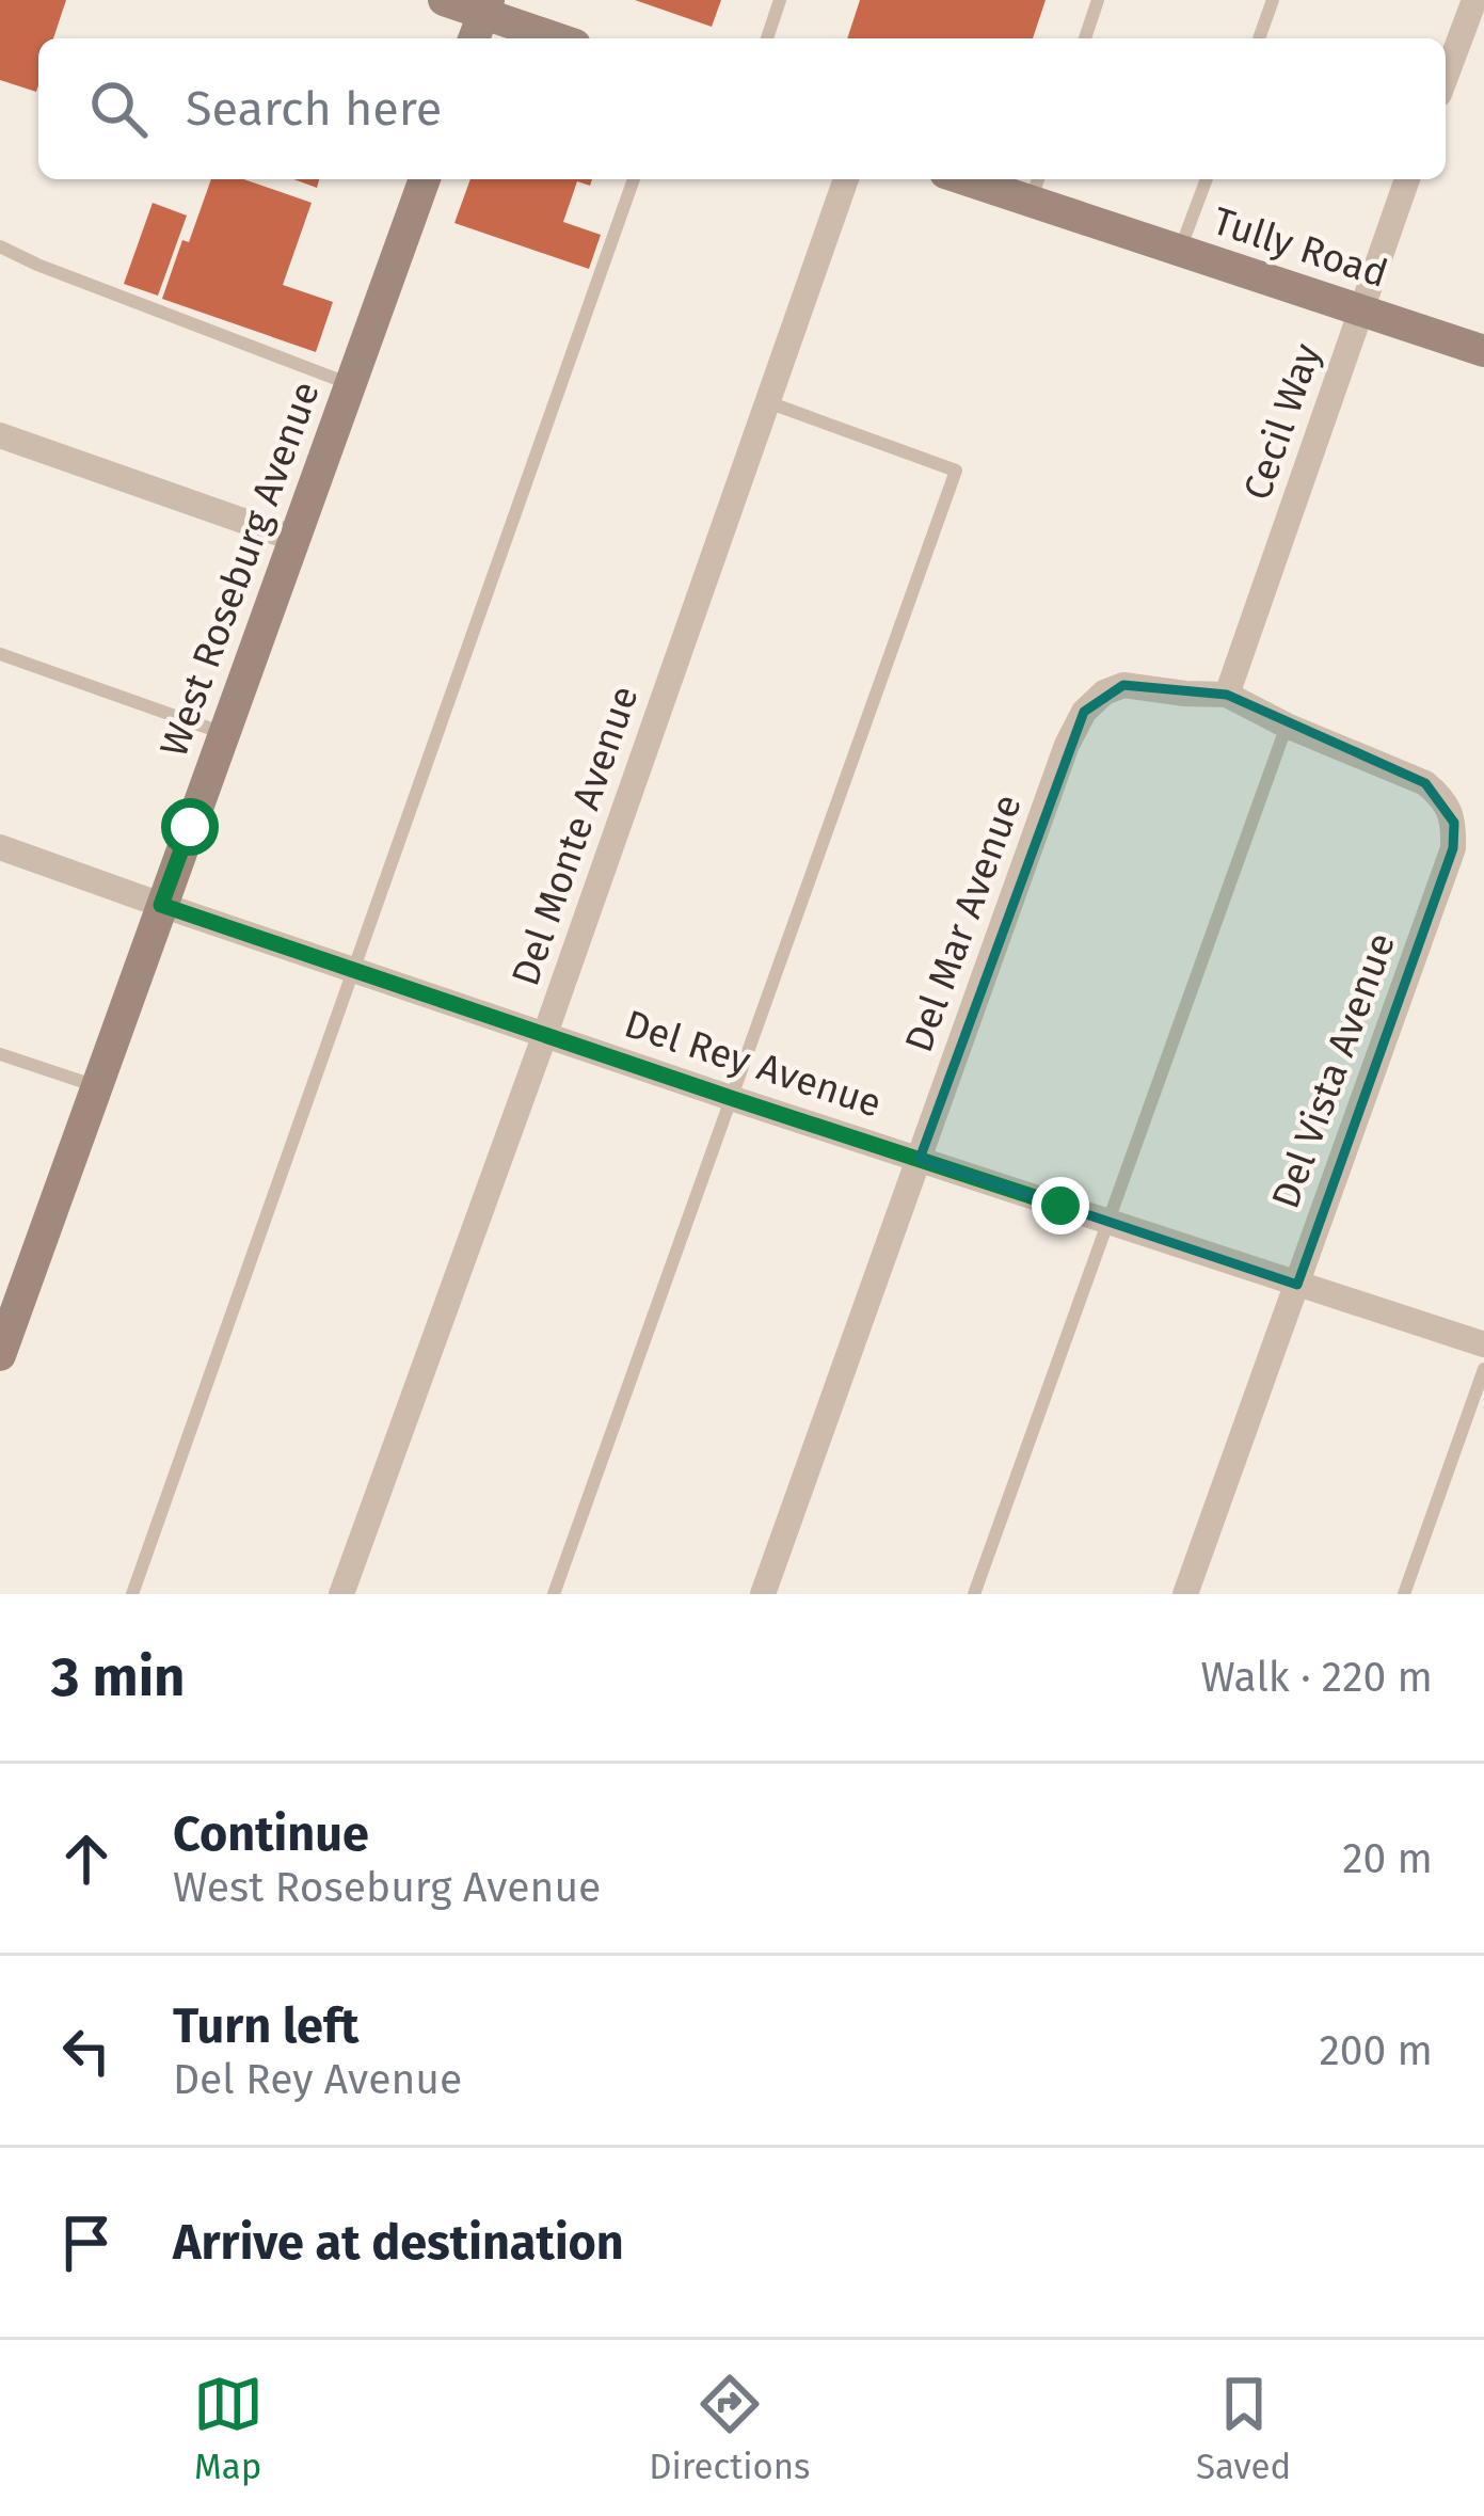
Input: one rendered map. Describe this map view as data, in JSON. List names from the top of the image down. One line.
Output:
{"streets":{"street":["Tully Road","Cecil Way","West Roseburg Avenue","Del Monte Avenue","Del Mar Avenue","Del Rey Avenue","Del Vista Avenue"]},"crossings":[["Tully Road","Cecil Way"],["Cecil Way","Del Mar Avenue"],["Cecil Way","Del Vista Avenue"],["West Roseburg Avenue","Del Rey Avenue"],["Del Monte Avenue","Del Rey Avenue"],["Del Mar Avenue","Del Rey Avenue"],["Del Mar Avenue","Del Vista Avenue"],["Del Rey Avenue","Del Vista Avenue"]],"page":{"search":"Search here","heading":["3 min","Walk · 220 m"],"list":[["Continue","West Roseburg Avenue","20 m"],["Turn left","Del Rey Avenue","200 m"],"Arrive at destination"],"nav":["Map","Directions","Saved"]}}
